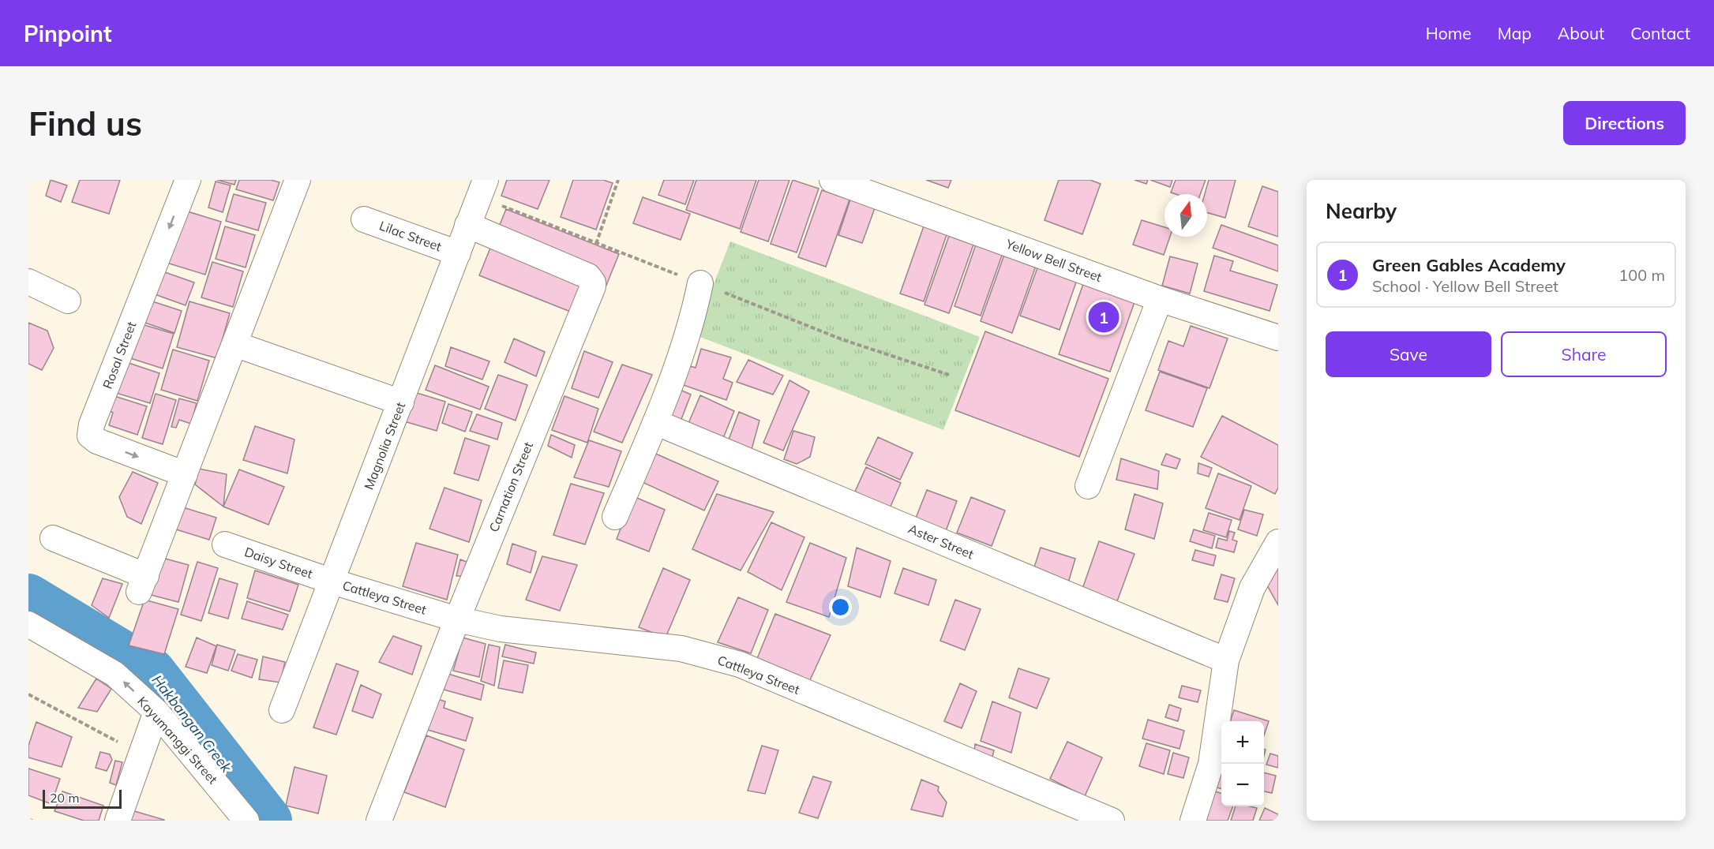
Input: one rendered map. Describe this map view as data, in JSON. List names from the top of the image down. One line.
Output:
{"streets":{"street":["Lilac Street","Yellow Bell Street","Rosal Street","Magnolia Street","Carnation Street","Aster Street","Daisy Street","Cattleya Street","Kayumanggi Street"]},"crossings":[["Lilac Street","Magnolia Street"],["Magnolia Street","Carnation Street"],["Magnolia Street","Daisy Street"],["Magnolia Street","Cattleya Street"],["Carnation Street","Cattleya Street"],["Daisy Street","Cattleya Street"]],"one_way":["Kayumanggi Street"],"water":["Hakbangan Creek"],"scale_bar":"20 m","north":"top","page":{"header":"Pinpoint","nav":["Home","Map","About","Contact"],"buttons":["Directions",["Save","Share"]],"title":"Find us","heading":"Nearby","list":[{"mark":"1","name":"Green Gables Academy","note":"School · Yellow Bell Street","value":"100 m"}],"pins":"1","map_buttons":["+","−"],"scale":"20 m"}}
